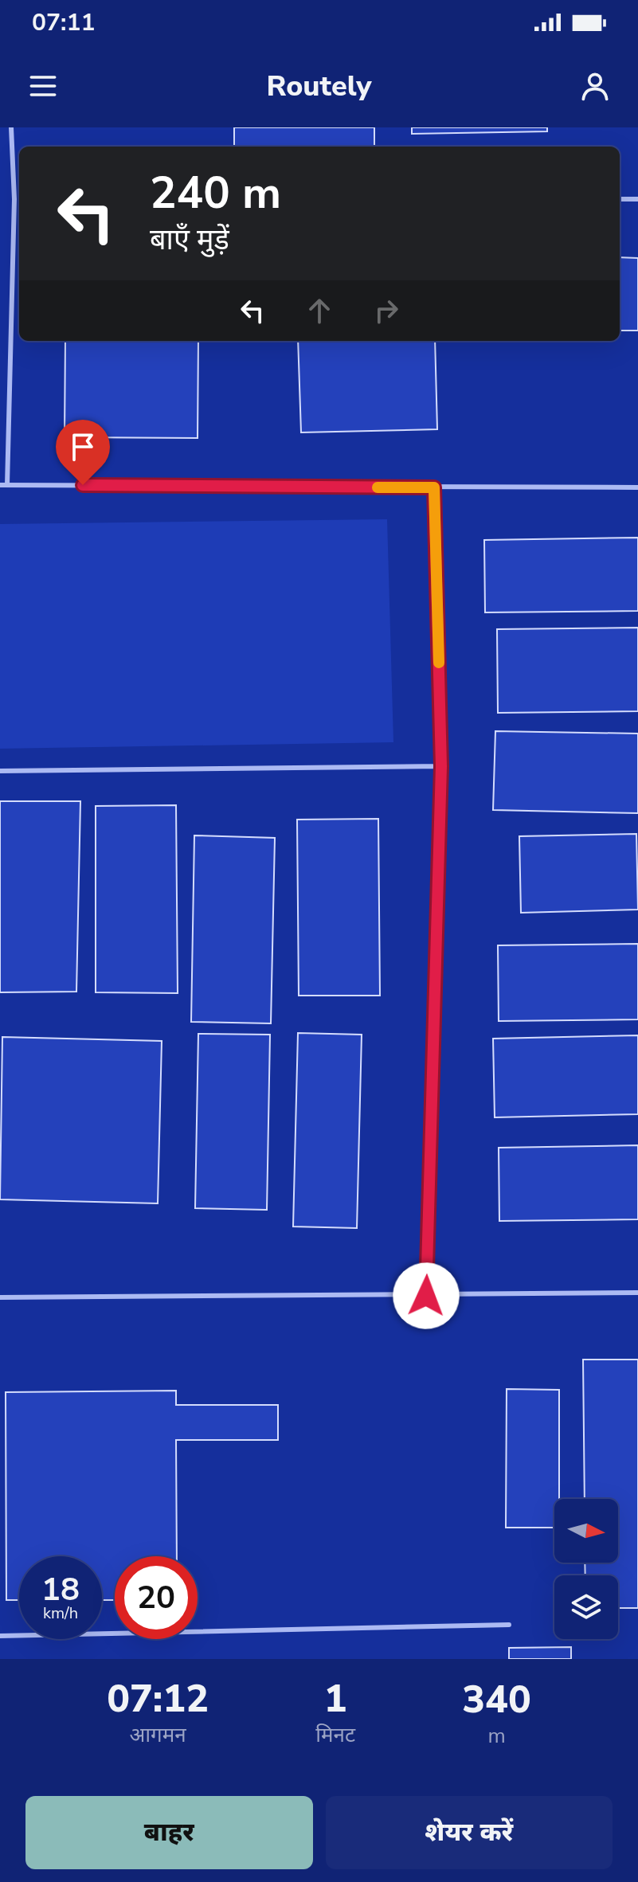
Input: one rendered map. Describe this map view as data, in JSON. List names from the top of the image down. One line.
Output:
{"north":"right","page":{"status":"07:11","header":"Routely","turn":["240 m","बाएँ मुड़ें"],"speed":"18 km/h","limit":"20","eta":["07:12","आगमन","1","मिनट","340","m"],"buttons":["बाहर","शेयर करें"]}}
